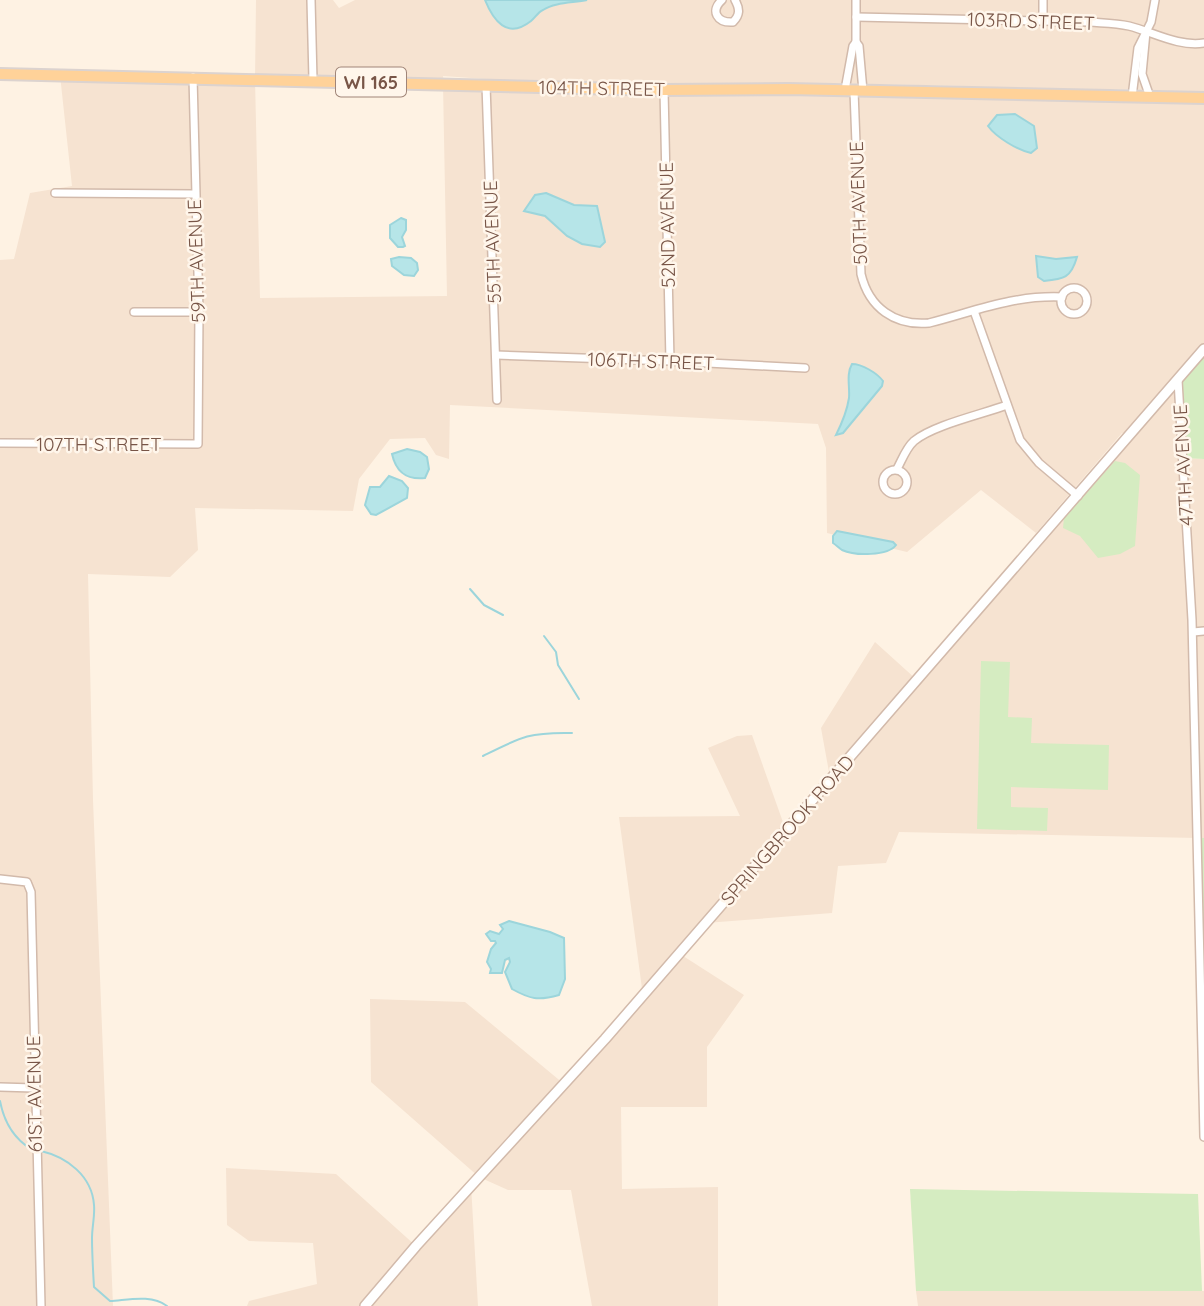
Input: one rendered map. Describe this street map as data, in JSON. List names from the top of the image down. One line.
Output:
{"streets":{"main road":["WI 165","104TH STREET"],"street":["103RD STREET","50TH AVENUE","52ND AVENUE","55TH AVENUE","59TH AVENUE","106TH STREET","107TH STREET","47TH AVENUE","SPRINGBROOK ROAD","61ST AVENUE"]},"crossings":[["104TH STREET","50TH AVENUE"],["104TH STREET","52ND AVENUE"],["104TH STREET","55TH AVENUE"],["104TH STREET","59TH AVENUE"],["52ND AVENUE","106TH STREET"],["55TH AVENUE","106TH STREET"],["59TH AVENUE","107TH STREET"],["47TH AVENUE","SPRINGBROOK ROAD"]]}
